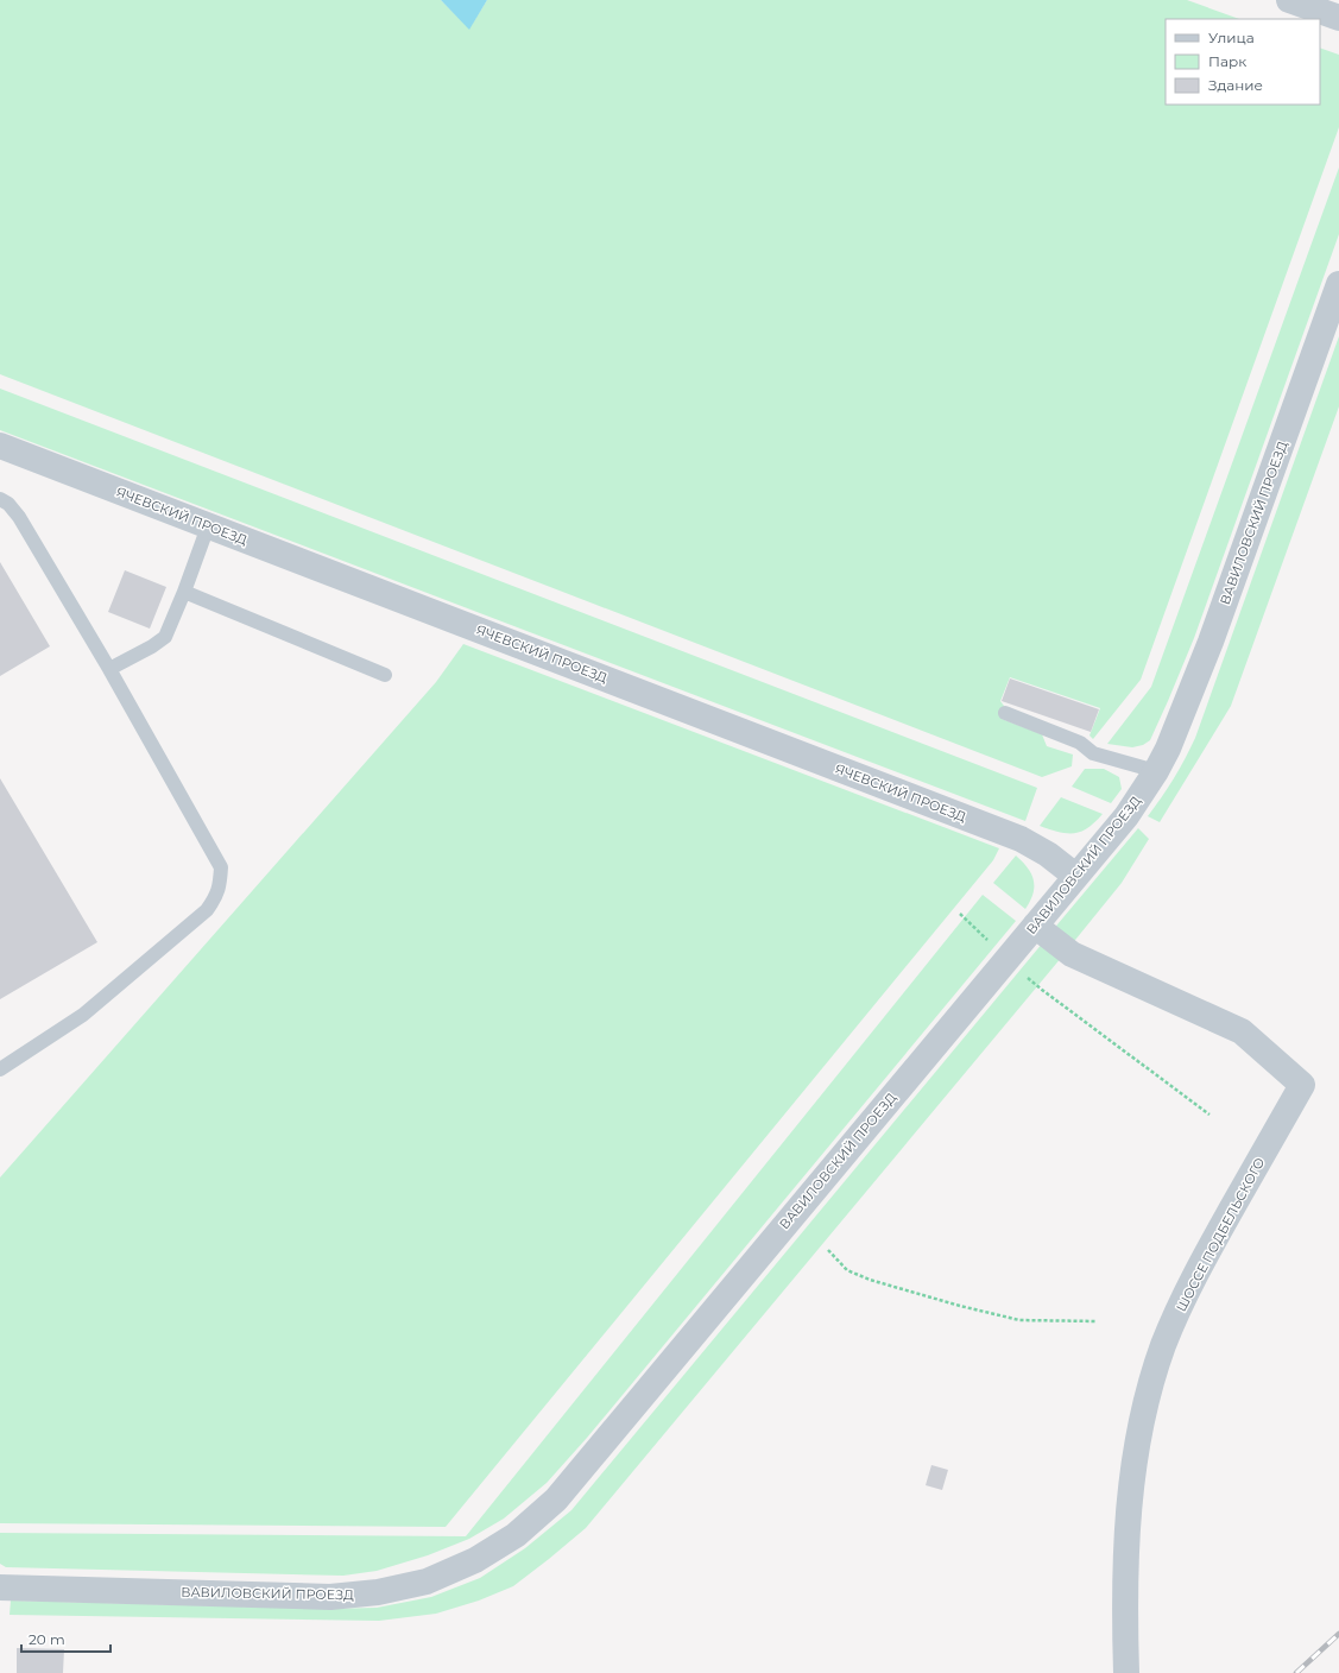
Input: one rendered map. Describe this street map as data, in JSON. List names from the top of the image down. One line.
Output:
{"streets":{"street":["ЯЧЕВСКИЙ ПРОЕЗД","ВАВИЛОВСКИЙ ПРОЕЗД","ШОССЕ ПОДБЕЛЬСКОГО"]},"crossings":[["ЯЧЕВСКИЙ ПРОЕЗД","ВАВИЛОВСКИЙ ПРОЕЗД"],["ВАВИЛОВСКИЙ ПРОЕЗД","ШОССЕ ПОДБЕЛЬСКОГО"]],"legend":["Улица","Парк","Здание"],"scale_bar":"20 m"}
